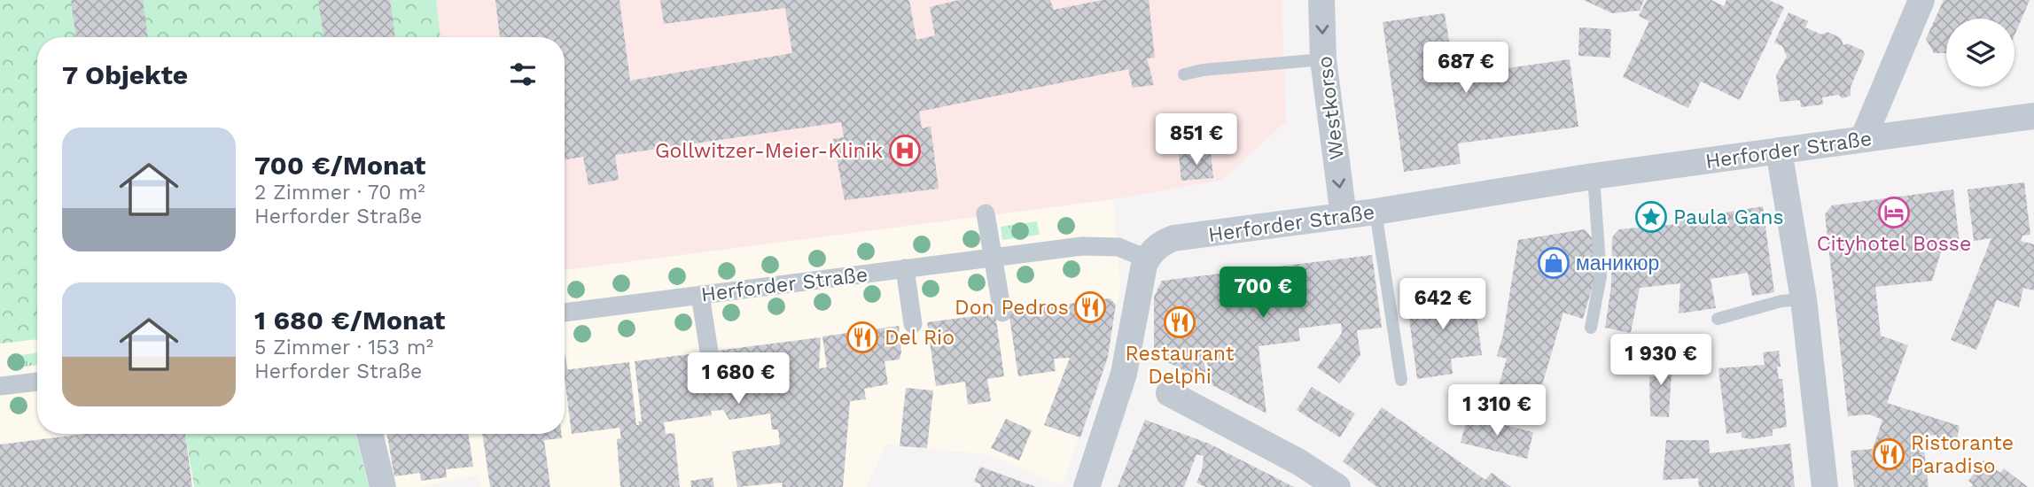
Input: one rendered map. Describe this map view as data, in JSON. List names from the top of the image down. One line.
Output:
{"streets":{"street":["Westkorso","Herforder Straße"]},"crossings":[["Westkorso","Herforder Straße"]],"one_way":["Westkorso"],"places":{"hospital":["Gollwitzer-Meier-Klinik"],"hotel":["Cityhotel Bosse"],"place":["Paula Gans"],"shop":["маникюр"],"restaurant":["Don Pedros","Restaurant Delphi","Del Rio","Ristorante Paradiso"]},"page":{"heading":"7 Objekte","price":["687 €","851 €","700 €","642 €","1 930 €","1 680 €","1 310 €"],"list":[{"name":"700 €/Monat","note":"2 Zimmer · 70 m² · Herforder Straße"},{"name":"1 680 €/Monat","note":"5 Zimmer · 153 m² · Herforder Straße"}]}}
